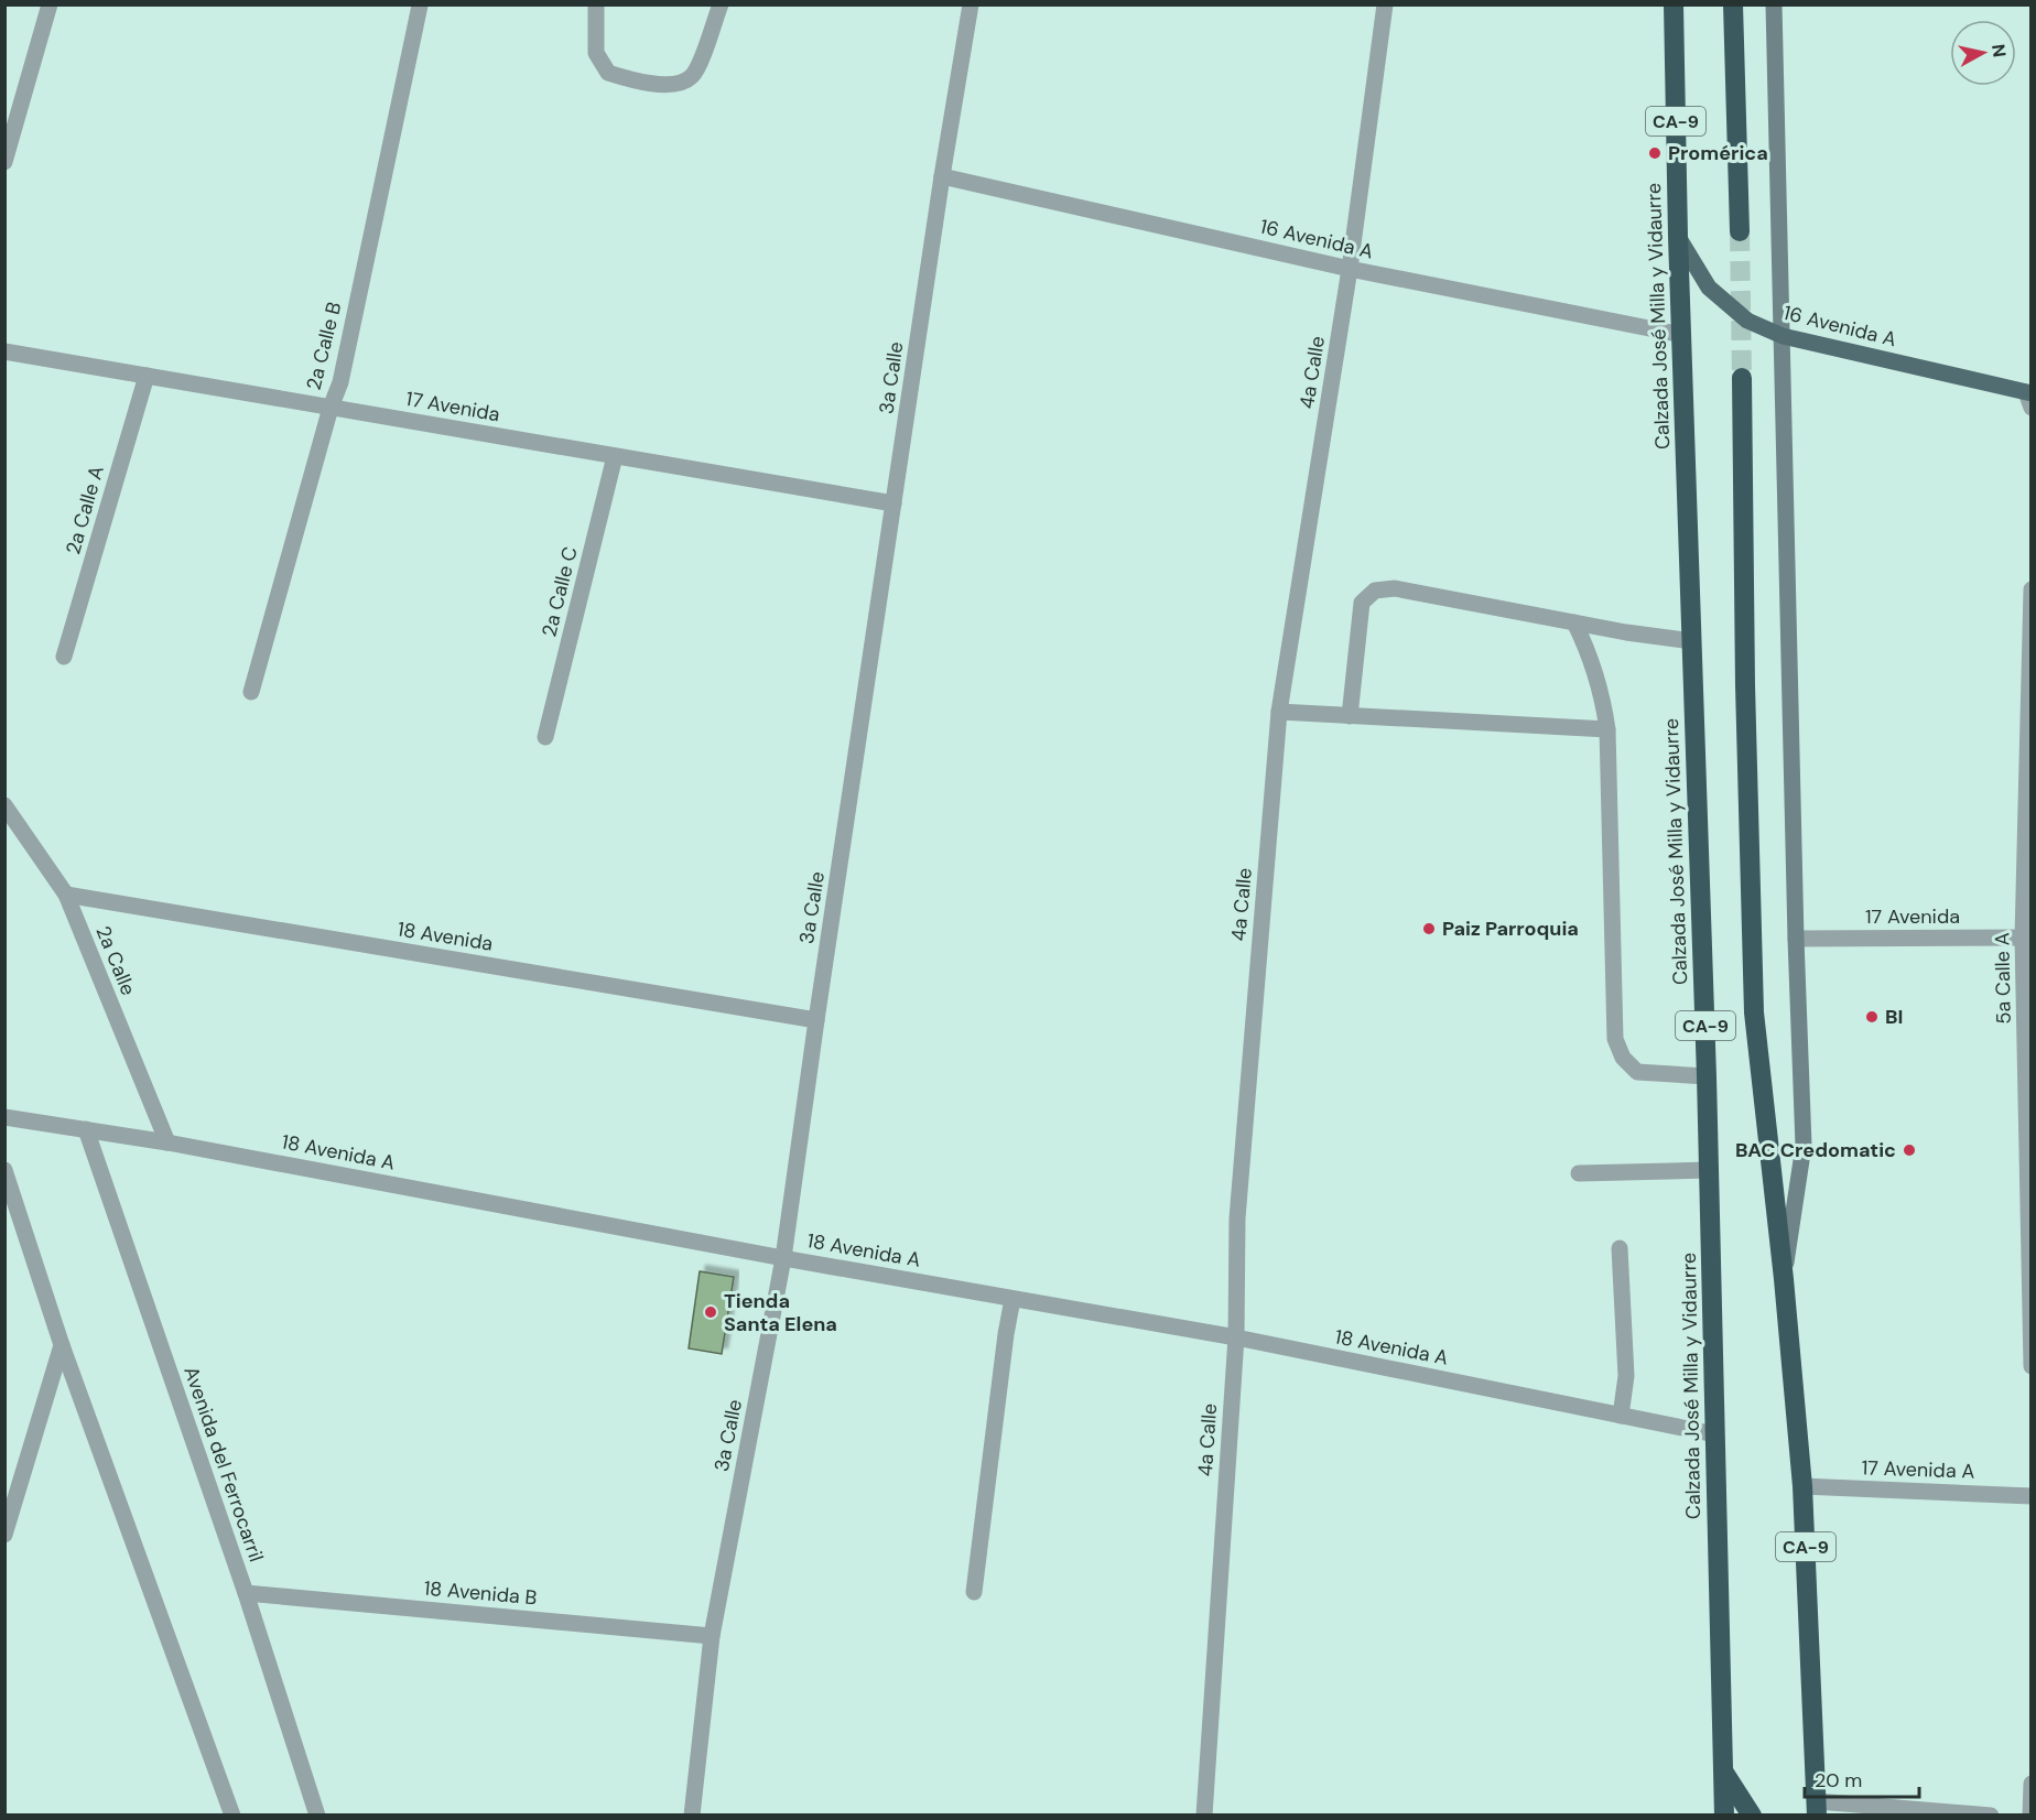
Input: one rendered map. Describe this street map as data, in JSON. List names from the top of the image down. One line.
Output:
{"streets":{"highway":["CA-9","Calzada José Milla y Vidaurre"],"main road":["16 Avenida A"],"street":["2a Calle B","4a Calle","3a Calle","17 Avenida","2a Calle A","2a Calle C","18 Avenida","2a Calle","5a Calle A","18 Avenida A","Avenida del Ferrocarril","17 Avenida A","18 Avenida B"]},"crossings":[["CA-9","16 Avenida A"],["CA-9","17 Avenida"],["CA-9","17 Avenida A"],["16 Avenida A","Calzada José Milla y Vidaurre"],["16 Avenida A","4a Calle"],["16 Avenida A","3a Calle"],["Calzada José Milla y Vidaurre","18 Avenida A"],["2a Calle B","17 Avenida"],["4a Calle","18 Avenida A"],["3a Calle","17 Avenida"],["3a Calle","18 Avenida"],["3a Calle","18 Avenida A"],["3a Calle","18 Avenida B"],["17 Avenida","2a Calle A"],["17 Avenida","2a Calle C"],["17 Avenida","5a Calle A"],["18 Avenida","2a Calle"],["2a Calle","18 Avenida A"],["18 Avenida A","Avenida del Ferrocarril"],["Avenida del Ferrocarril","18 Avenida B"]],"places":["Promérica","Paiz Parroquia","BI","BAC Credomatic","Tienda Santa Elena"],"scale_bar":"20 m","north":"right"}
